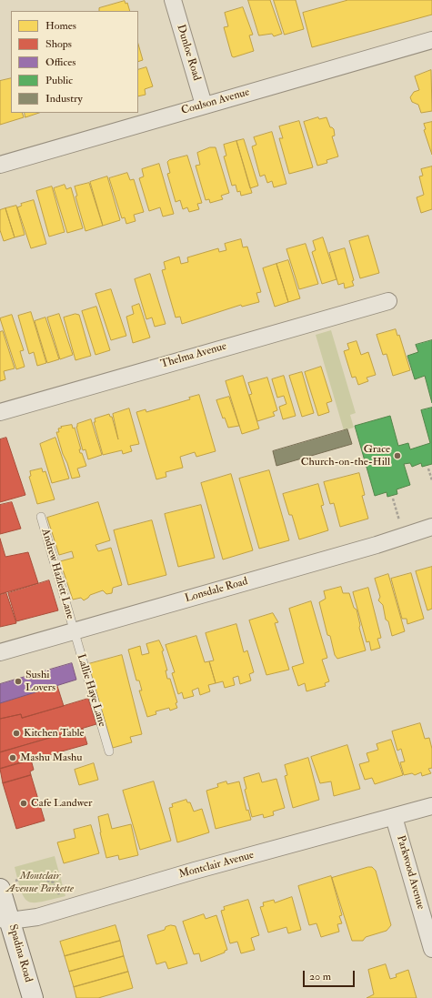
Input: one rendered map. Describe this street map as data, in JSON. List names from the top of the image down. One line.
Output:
{"streets":{"street":["Dunloe Road","Coulson Avenue","Thelma Avenue","Lonsdale Road","Montclair Avenue","Parkwood Avenue","Spadina Road"],"lane":["Andrew Hazlett Lane","Lallie Haye Lane"]},"crossings":[["Dunloe Road","Coulson Avenue"],["Andrew Hazlett Lane","Lonsdale Road"],["Andrew Hazlett Lane","Lallie Haye Lane"],["Lonsdale Road","Lallie Haye Lane"],["Montclair Avenue","Parkwood Avenue"],["Montclair Avenue","Spadina Road"]],"parks":["Montclair Avenue Parkette"],"places":["Grace Church-on-the-Hill","Sushi Lovers","Kitchen Table","Mashu Mashu","Cafe Landwer"],"legend":["Homes","Shops","Offices","Public","Industry"],"scale_bar":"20 m"}
